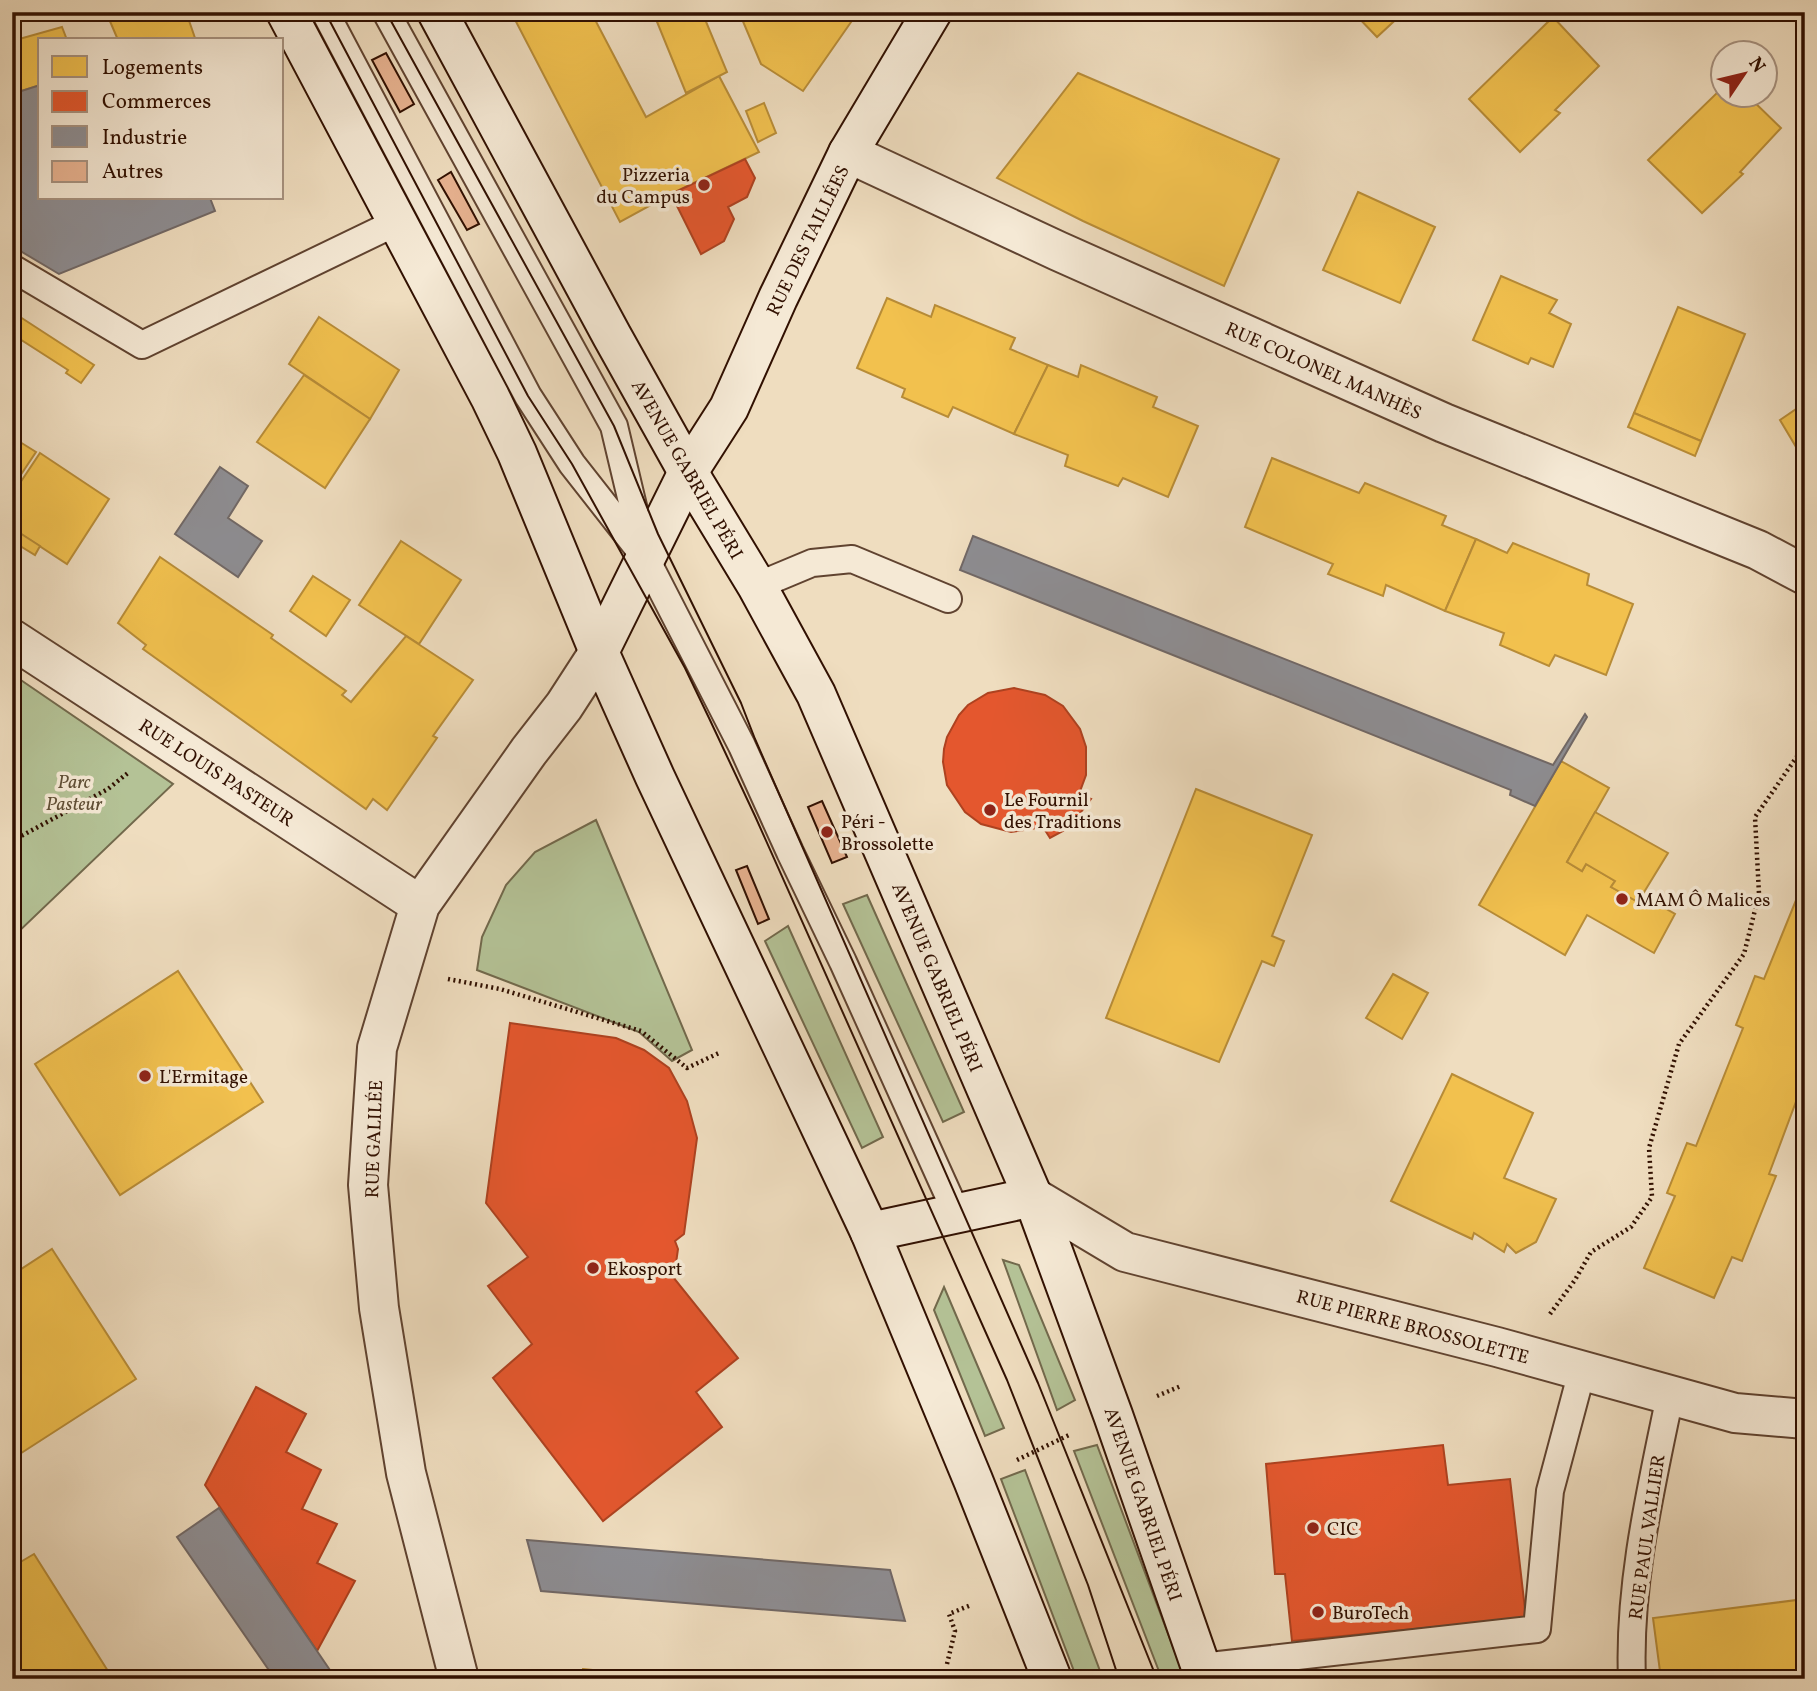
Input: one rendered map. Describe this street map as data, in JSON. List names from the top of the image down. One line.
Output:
{"streets":{"main road":["RUE DES TAILLÉES","RUE COLONEL MANHÈS","AVENUE GABRIEL PÉRI","RUE LOUIS PASTEUR","RUE GALILÉE","RUE PIERRE BROSSOLETTE"],"lane":["RUE PAUL VALLIER"]},"crossings":[["RUE DES TAILLÉES","RUE COLONEL MANHÈS"],["RUE DES TAILLÉES","AVENUE GABRIEL PÉRI"],["RUE DES TAILLÉES","RUE GALILÉE"],["AVENUE GABRIEL PÉRI","RUE PIERRE BROSSOLETTE"],["RUE LOUIS PASTEUR","RUE GALILÉE"],["RUE PIERRE BROSSOLETTE","RUE PAUL VALLIER"]],"parks":["Parc Pasteur"],"places":["Pizzeria du Campus","Le Fournil des Traditions","Péri - Brossolette","MAM Ô Malices","L'Ermitage","Ekosport","CIC","BuroTech"],"legend":["Logements","Commerces","Industrie","Autres"],"north":"top right"}
